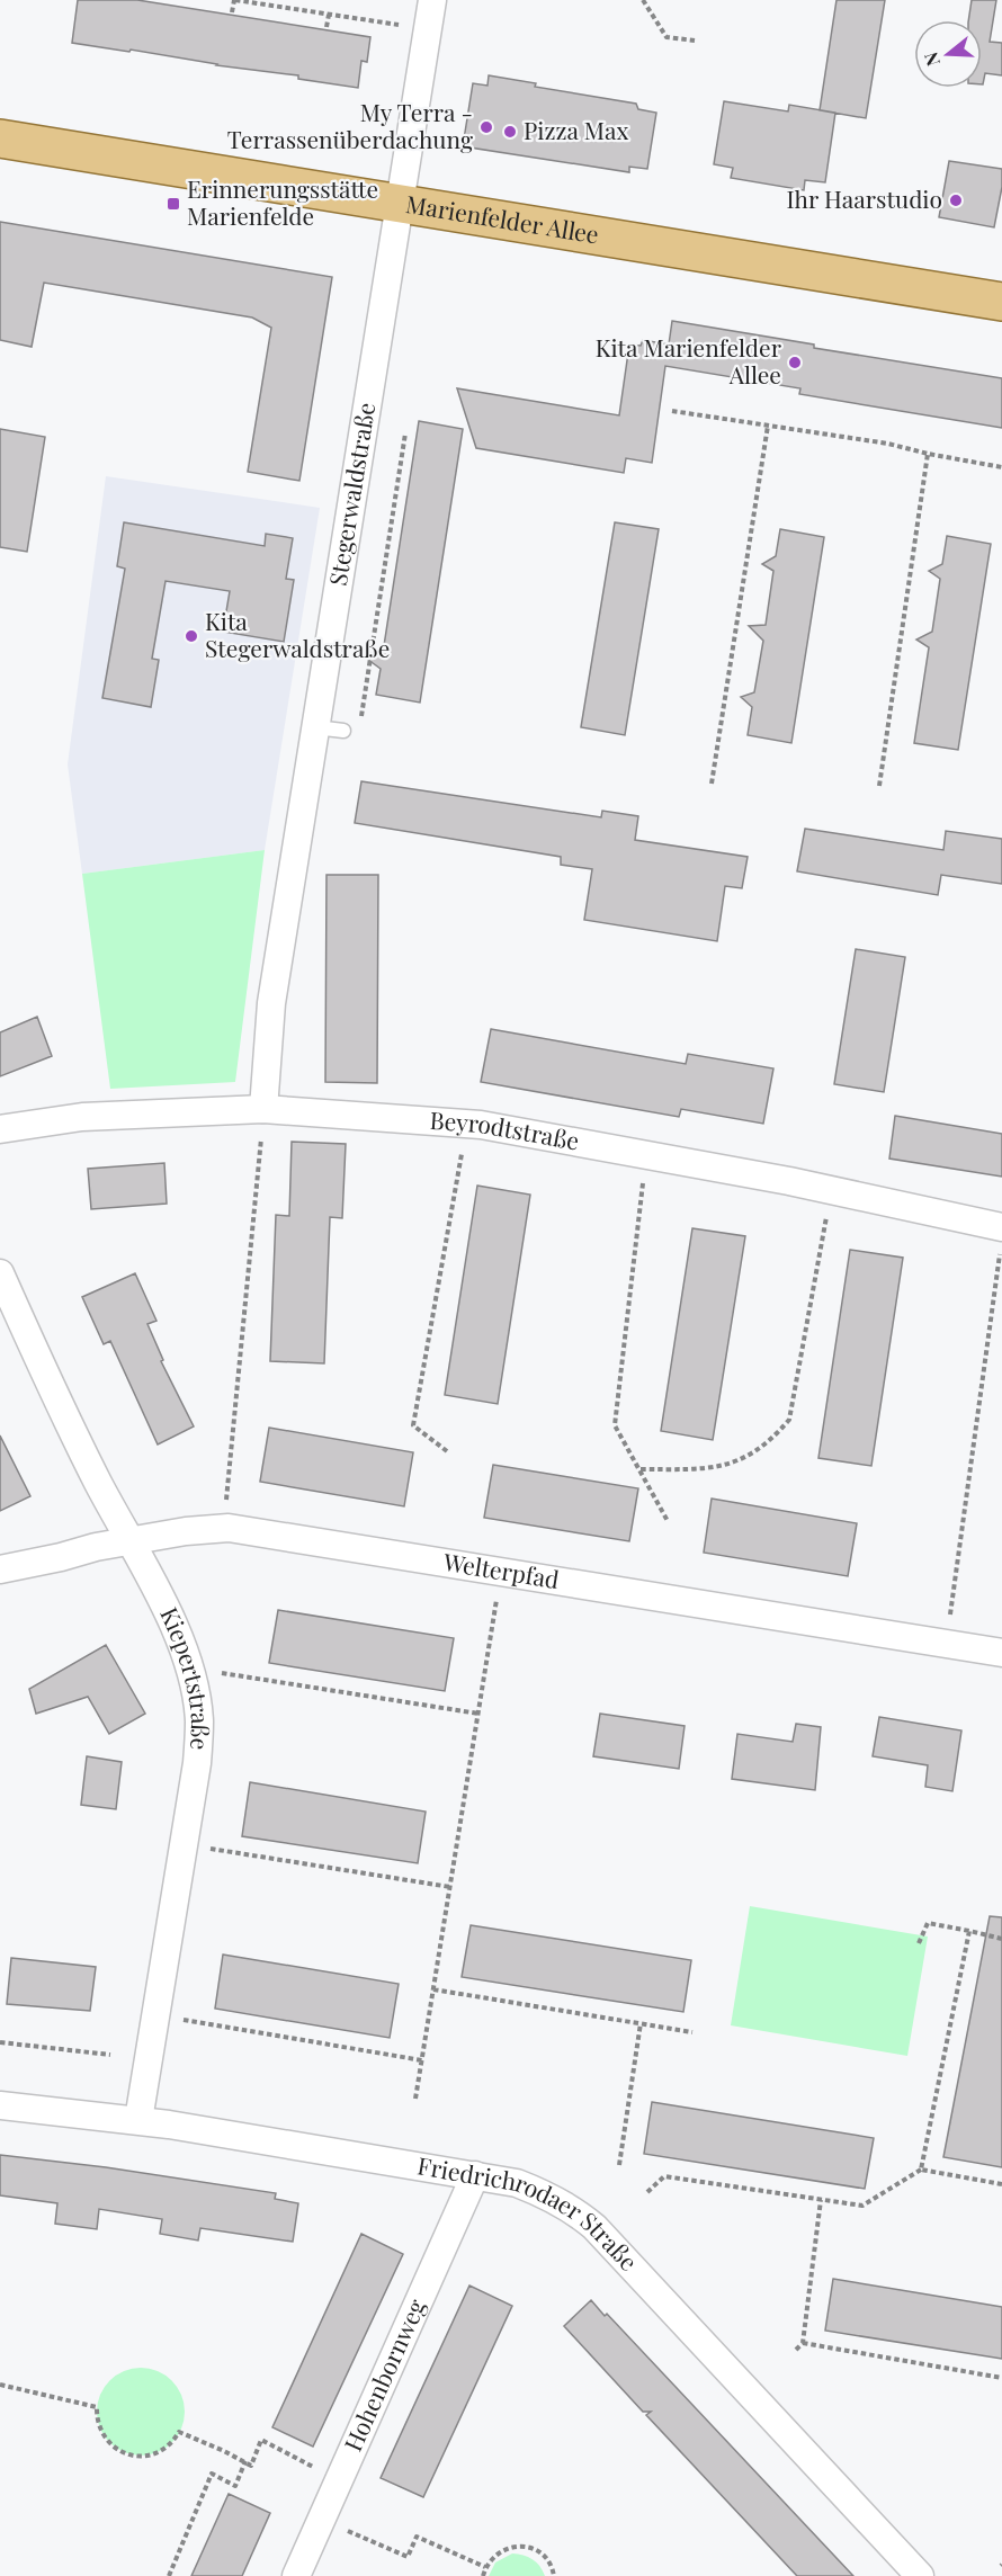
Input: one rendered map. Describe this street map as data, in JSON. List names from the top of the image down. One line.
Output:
{"streets":{"main road":["Marienfelder Allee"],"street":["Stegerwaldstraße","Beyrodtstraße","Welterpfad","Kiepertstraße","Friedrichrodaer Straße","Hohenbornweg"]},"crossings":[["Marienfelder Allee","Stegerwaldstraße"],["Stegerwaldstraße","Beyrodtstraße"],["Welterpfad","Kiepertstraße"],["Kiepertstraße","Friedrichrodaer Straße"],["Friedrichrodaer Straße","Hohenbornweg"]],"places":{"other":["My Terra - Terrassenüberdachung","Pizza Max","Ihr Haarstudio","Kita Marienfelder Allee","Kita Stegerwaldstraße"],"transit":["Erinnerungsstätte Marienfelde"]},"north":"left"}
